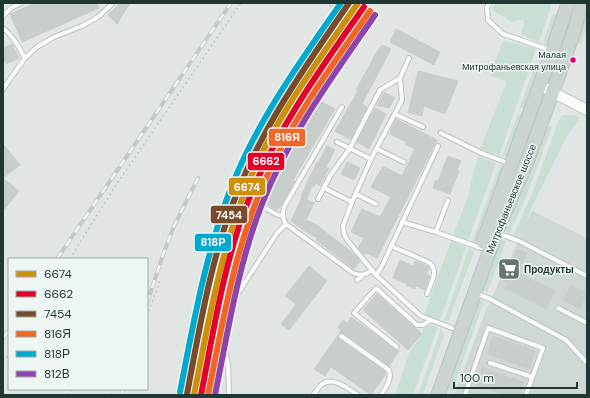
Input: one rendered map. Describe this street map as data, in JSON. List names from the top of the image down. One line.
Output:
{"streets":{"main road":["Митрофаньевское шоссе"]},"places":{"other":["Малая Митрофаньевская улица"],"supermarket":["Продукты"]},"lines":["transit line 6674","transit line 7454","transit line 818Р","transit line 6662","transit line 816Я","transit line 812В"],"legend":["6674","6662","7454","816Я","818Р","812В"],"scale_bar":"100 m"}
